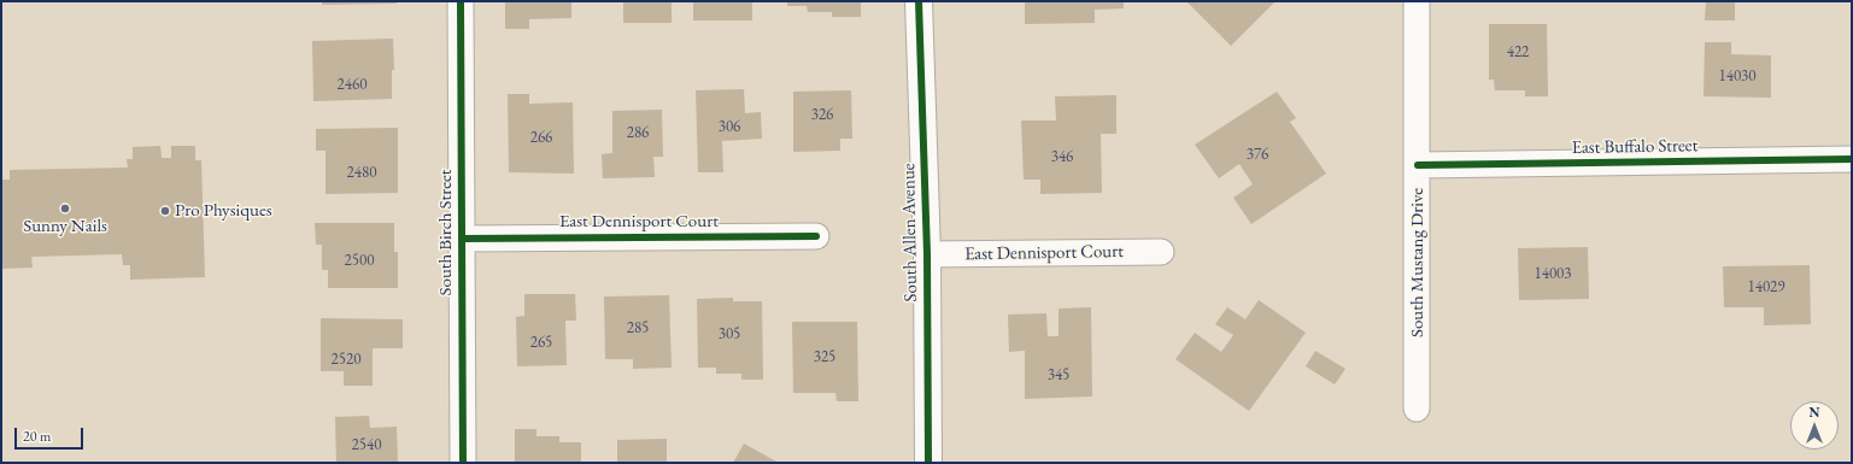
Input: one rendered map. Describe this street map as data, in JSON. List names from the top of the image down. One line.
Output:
{"streets":{"street":["East Buffalo Street","East Dennisport Court","South Birch Street","South Allen Avenue","South Mustang Drive"]},"crossings":[["East Buffalo Street","South Mustang Drive"],["East Dennisport Court","South Birch Street"],["East Dennisport Court","South Allen Avenue"]],"places":["Sunny Nails","Pro Physiques"],"house_numbers":["422","14030","2460","326","306","286","266","376","346","2480","2500","14003","14029","285","305","265","325","2520","345","2540"],"scale_bar":"20 m","north":"top"}
